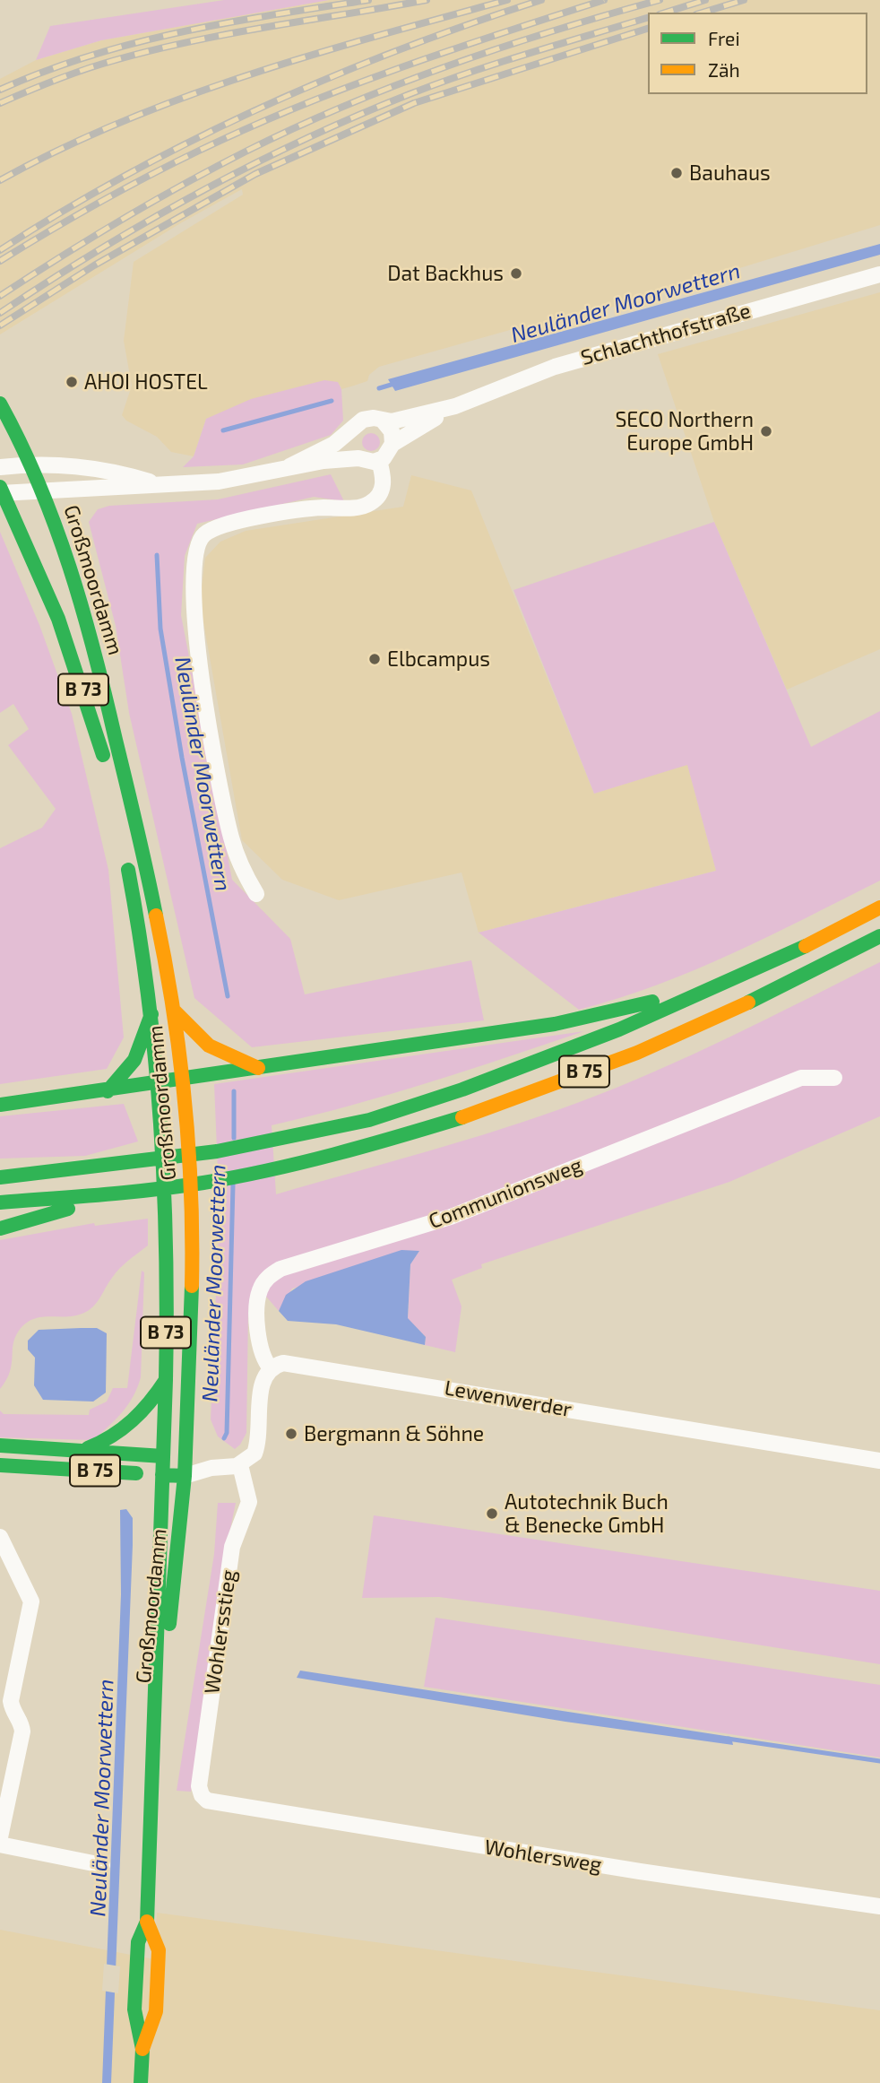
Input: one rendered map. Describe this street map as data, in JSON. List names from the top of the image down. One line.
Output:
{"streets":{"main road":["Großmoordamm","B 73","B 75"],"street":["Schlachthofstraße","Communionsweg","Lewenwerder","Wohlersstieg","Wohlersweg"]},"crossings":[["Schlachthofstraße","Großmoordamm"],["Schlachthofstraße","B 73"],["Großmoordamm","B 73"],["Großmoordamm","B 75"],["Communionsweg","Lewenwerder"],["Wohlersstieg","Wohlersweg"]],"water":["Neuländer Moorwettern"],"places":["Bauhaus","Dat Backhus","AHOI HOSTEL","SECO Northern Europe GmbH","Elbcampus","Bergmann & Söhne","Autotechnik Buch & Benecke GmbH"],"legend":["Frei","Zäh"]}
